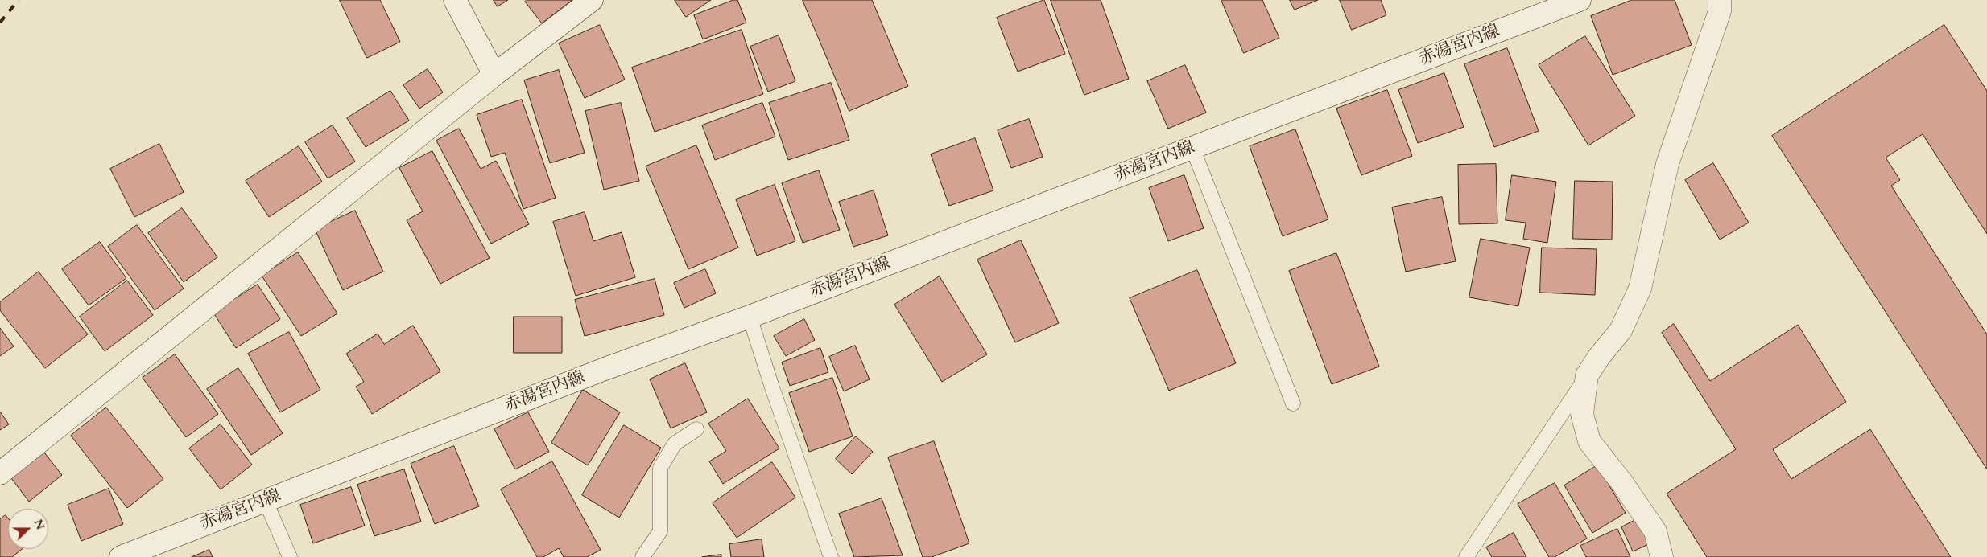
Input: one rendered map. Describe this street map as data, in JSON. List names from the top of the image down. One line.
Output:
{"streets":{"main road":["赤湯宮内線"]},"north":"right"}
